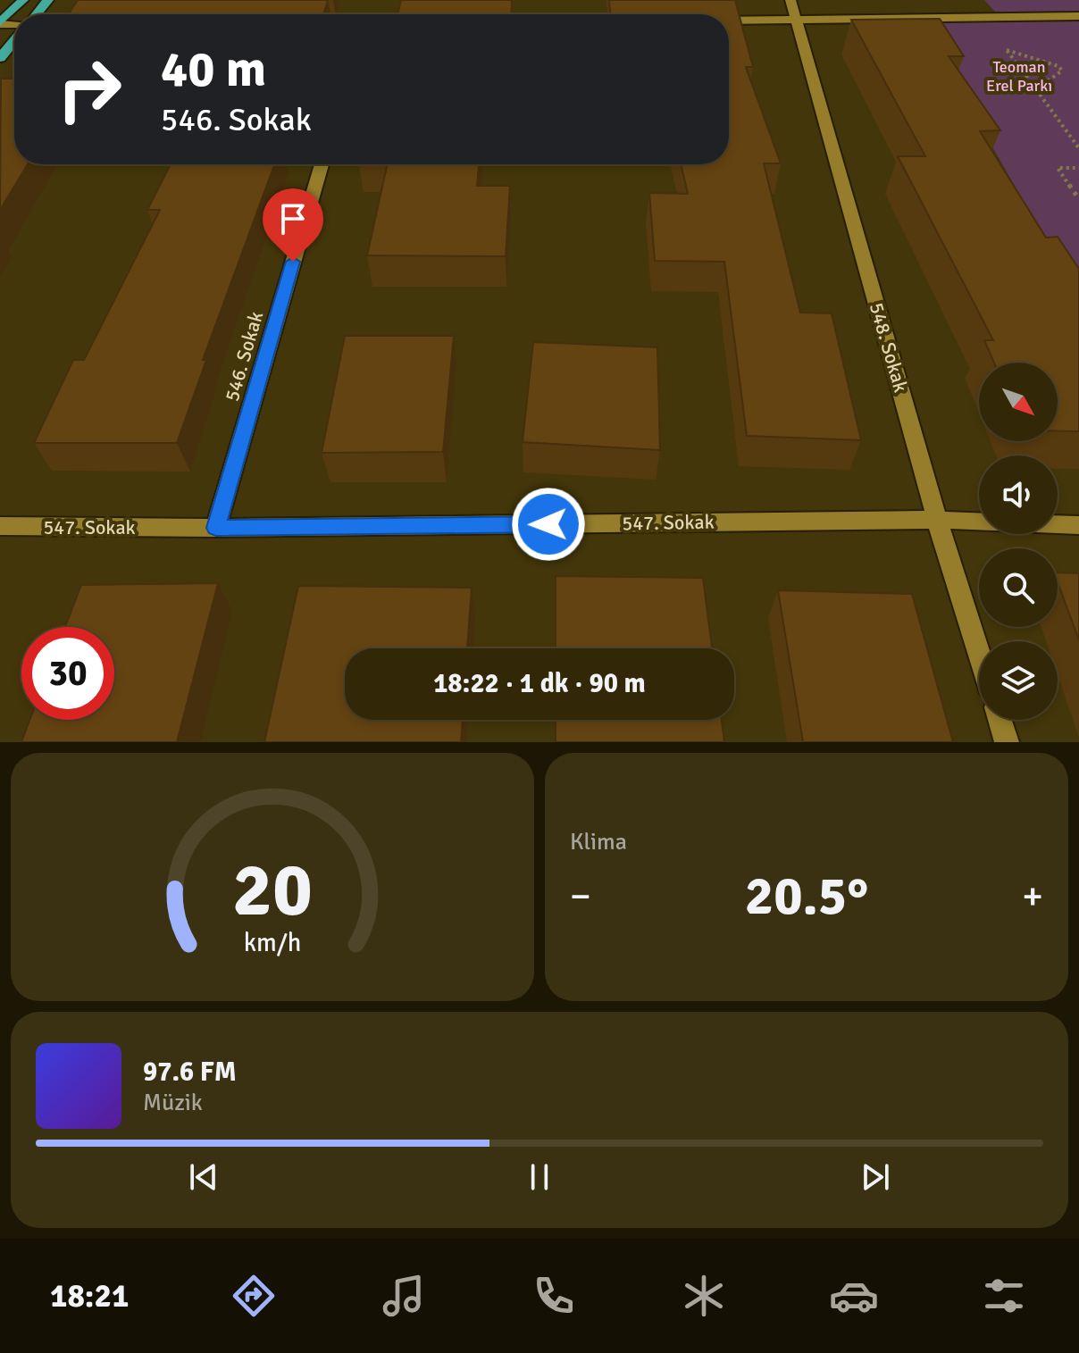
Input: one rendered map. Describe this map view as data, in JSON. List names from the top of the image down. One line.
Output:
{"streets":{"street":["548. Sokak","546. Sokak","547. Sokak"]},"crossings":[["548. Sokak","547. Sokak"],["546. Sokak","547. Sokak"]],"parks":["Teoman Erel Parkı"],"north":"bottom right","page":{"turn":["40 m","546. Sokak"],"limit":"30","trip":"18:22 · 1 dk · 90 m","tile":"Klima","heat":["−","20.5°","+"],"song":["97.6 FM","Müzik"],"tabs":"18:21","gauge":["20","km/h"]}}
